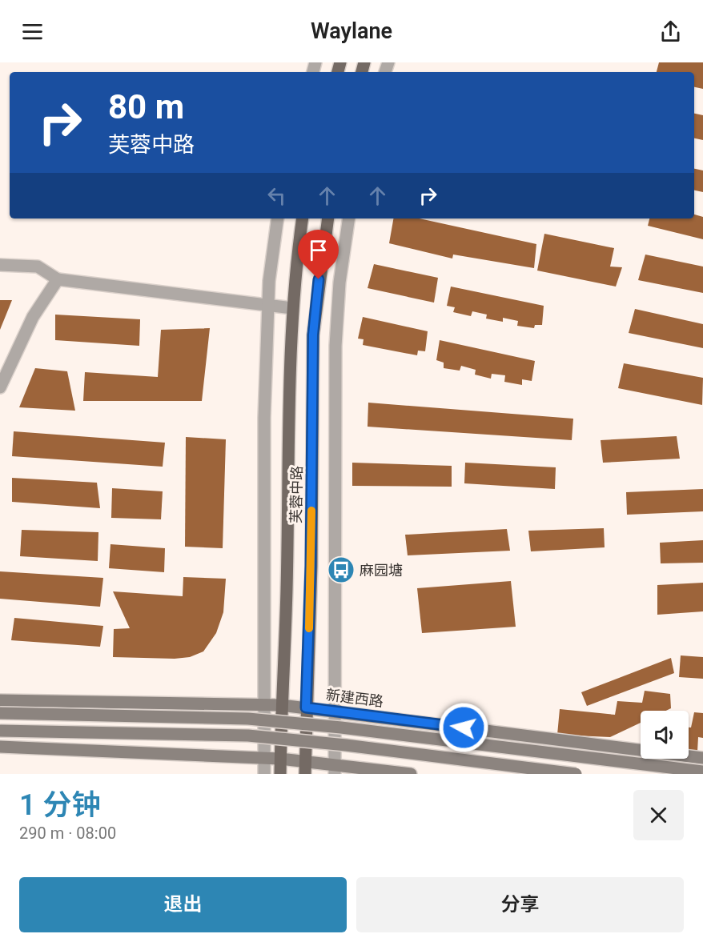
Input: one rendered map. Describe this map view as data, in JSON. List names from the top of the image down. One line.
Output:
{"streets":{"main road":["芙蓉中路","新建西路"]},"crossings":[["芙蓉中路","新建西路"]],"places":{"bus stop":["麻园塘"]},"page":{"header":"Waylane","turn":["80 m","芙蓉中路"],"heading":["1 分钟","290 m · 08:00"],"buttons":["退出","分享"]}}
